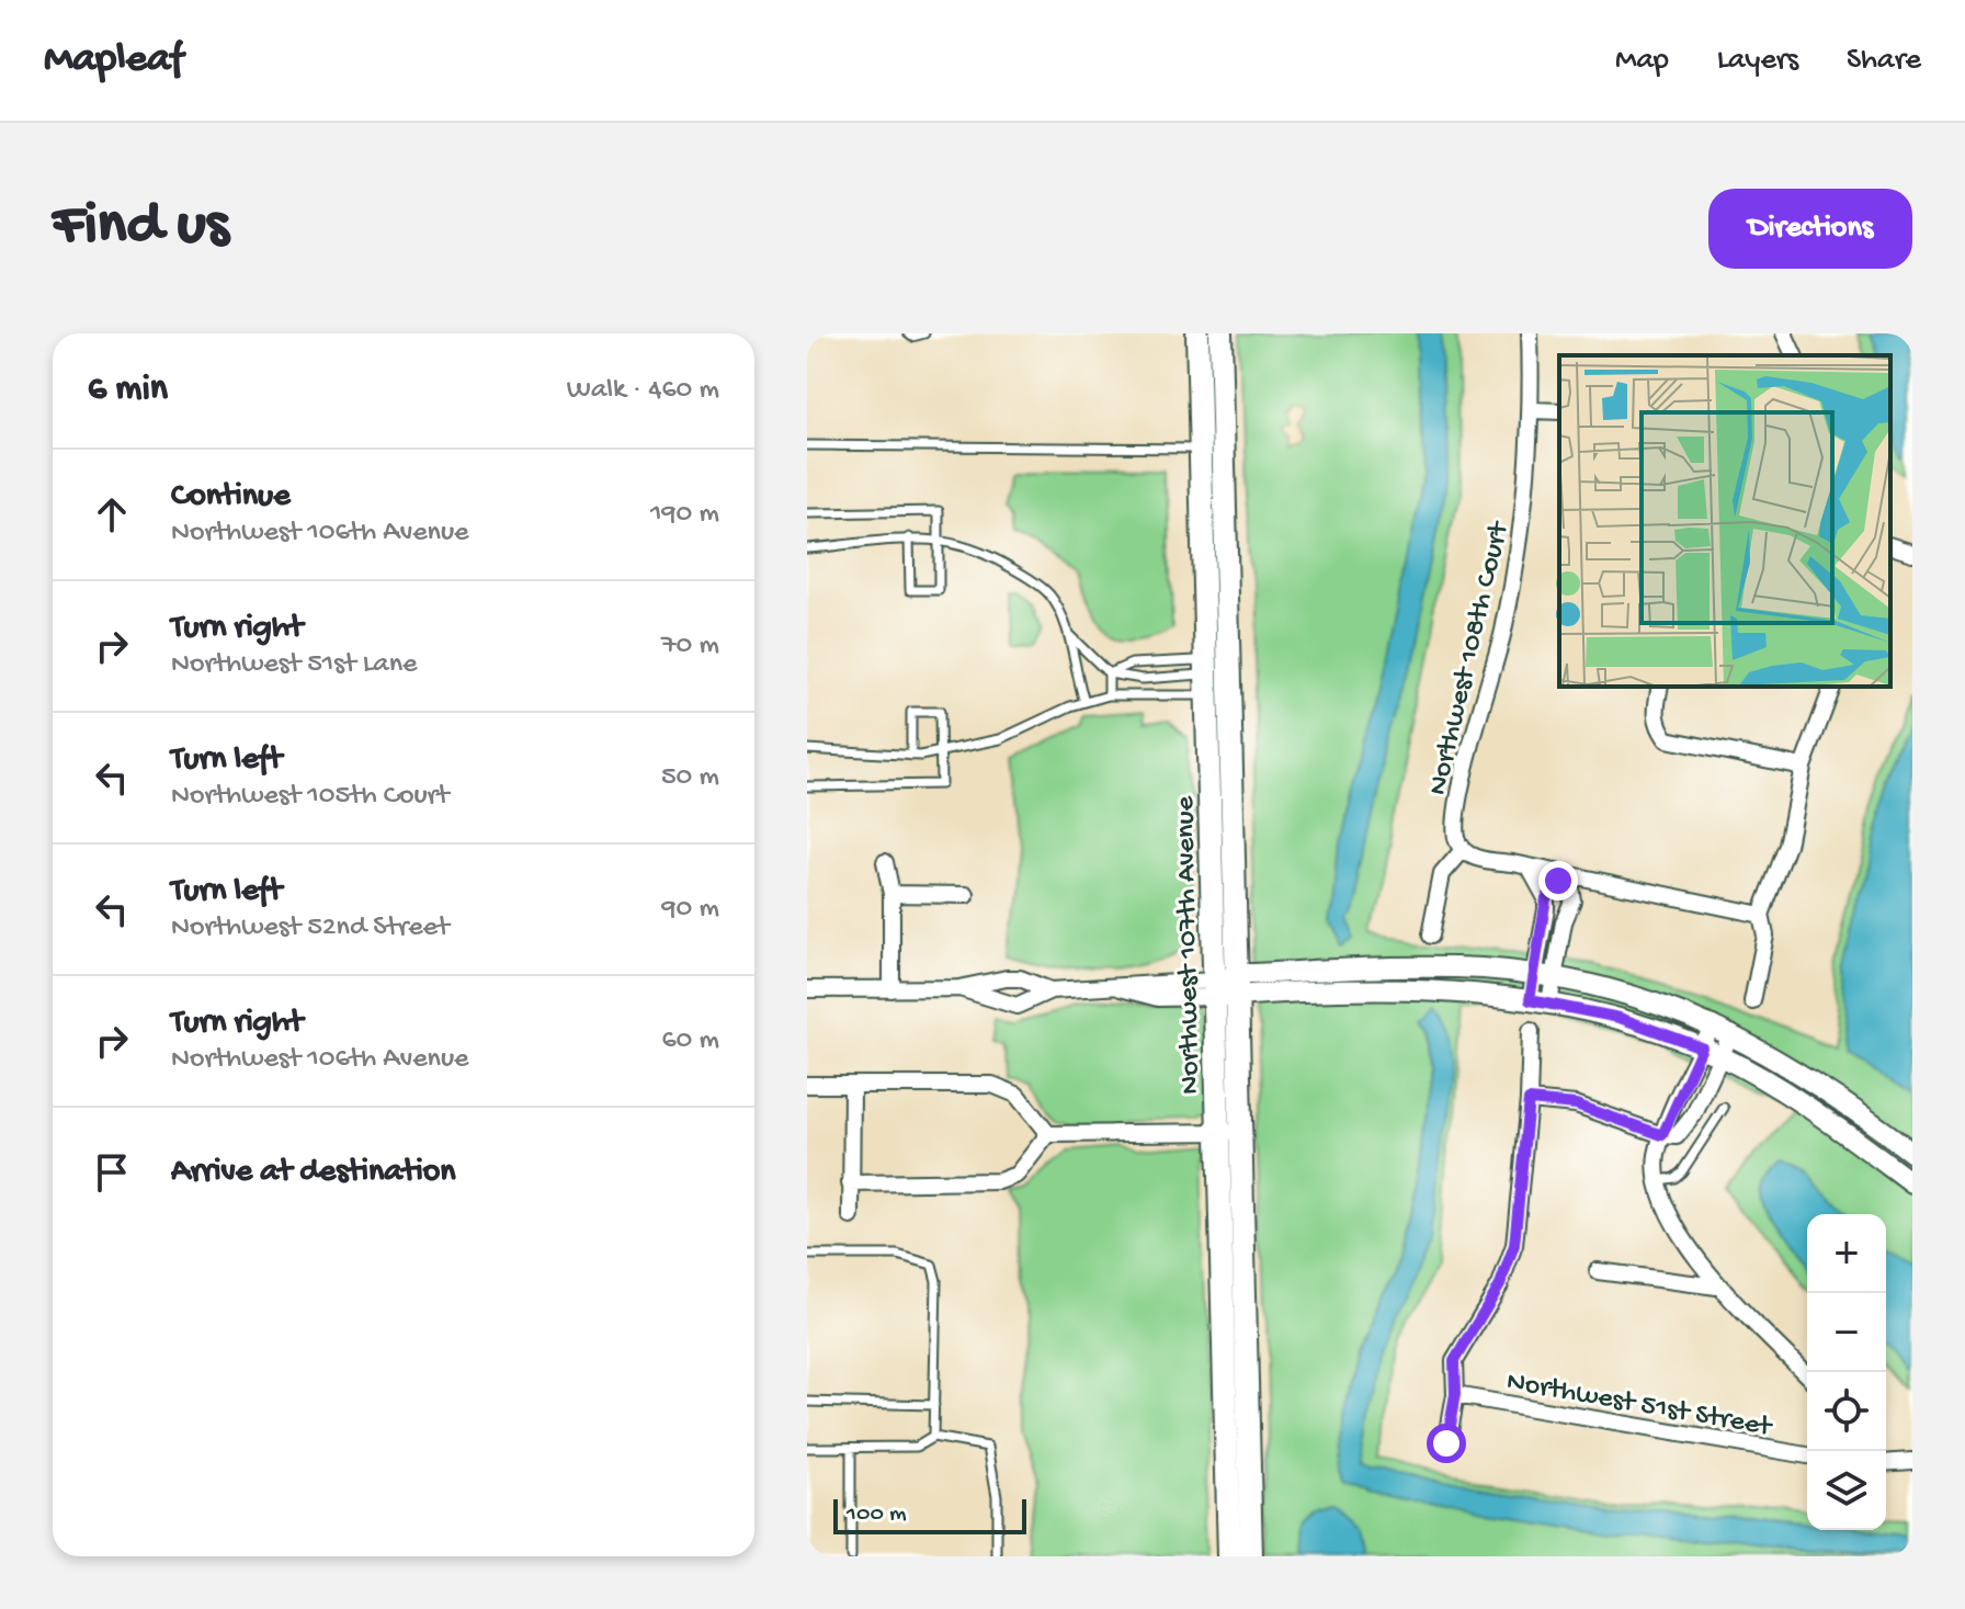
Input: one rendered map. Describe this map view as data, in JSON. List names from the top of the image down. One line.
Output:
{"streets":{"main road":["Northwest 107th Avenue"],"street":["Northwest 108th Court","Northwest 51st Street"]},"scale_bar":"100 m","page":{"header":"Mapleaf","nav":["Map","Layers","Share"],"buttons":"Directions","title":"Find us","heading":["6 min","Walk · 460 m"],"list":[["Continue","Northwest 106th Avenue","190 m"],["Turn right","Northwest 51st Lane","70 m"],["Turn left","Northwest 105th Court","50 m"],["Turn left","Northwest 52nd Street","90 m"],["Turn right","Northwest 106th Avenue","60 m"],"Arrive at destination"],"map_buttons":["+","−"],"scale":"100 m"}}
